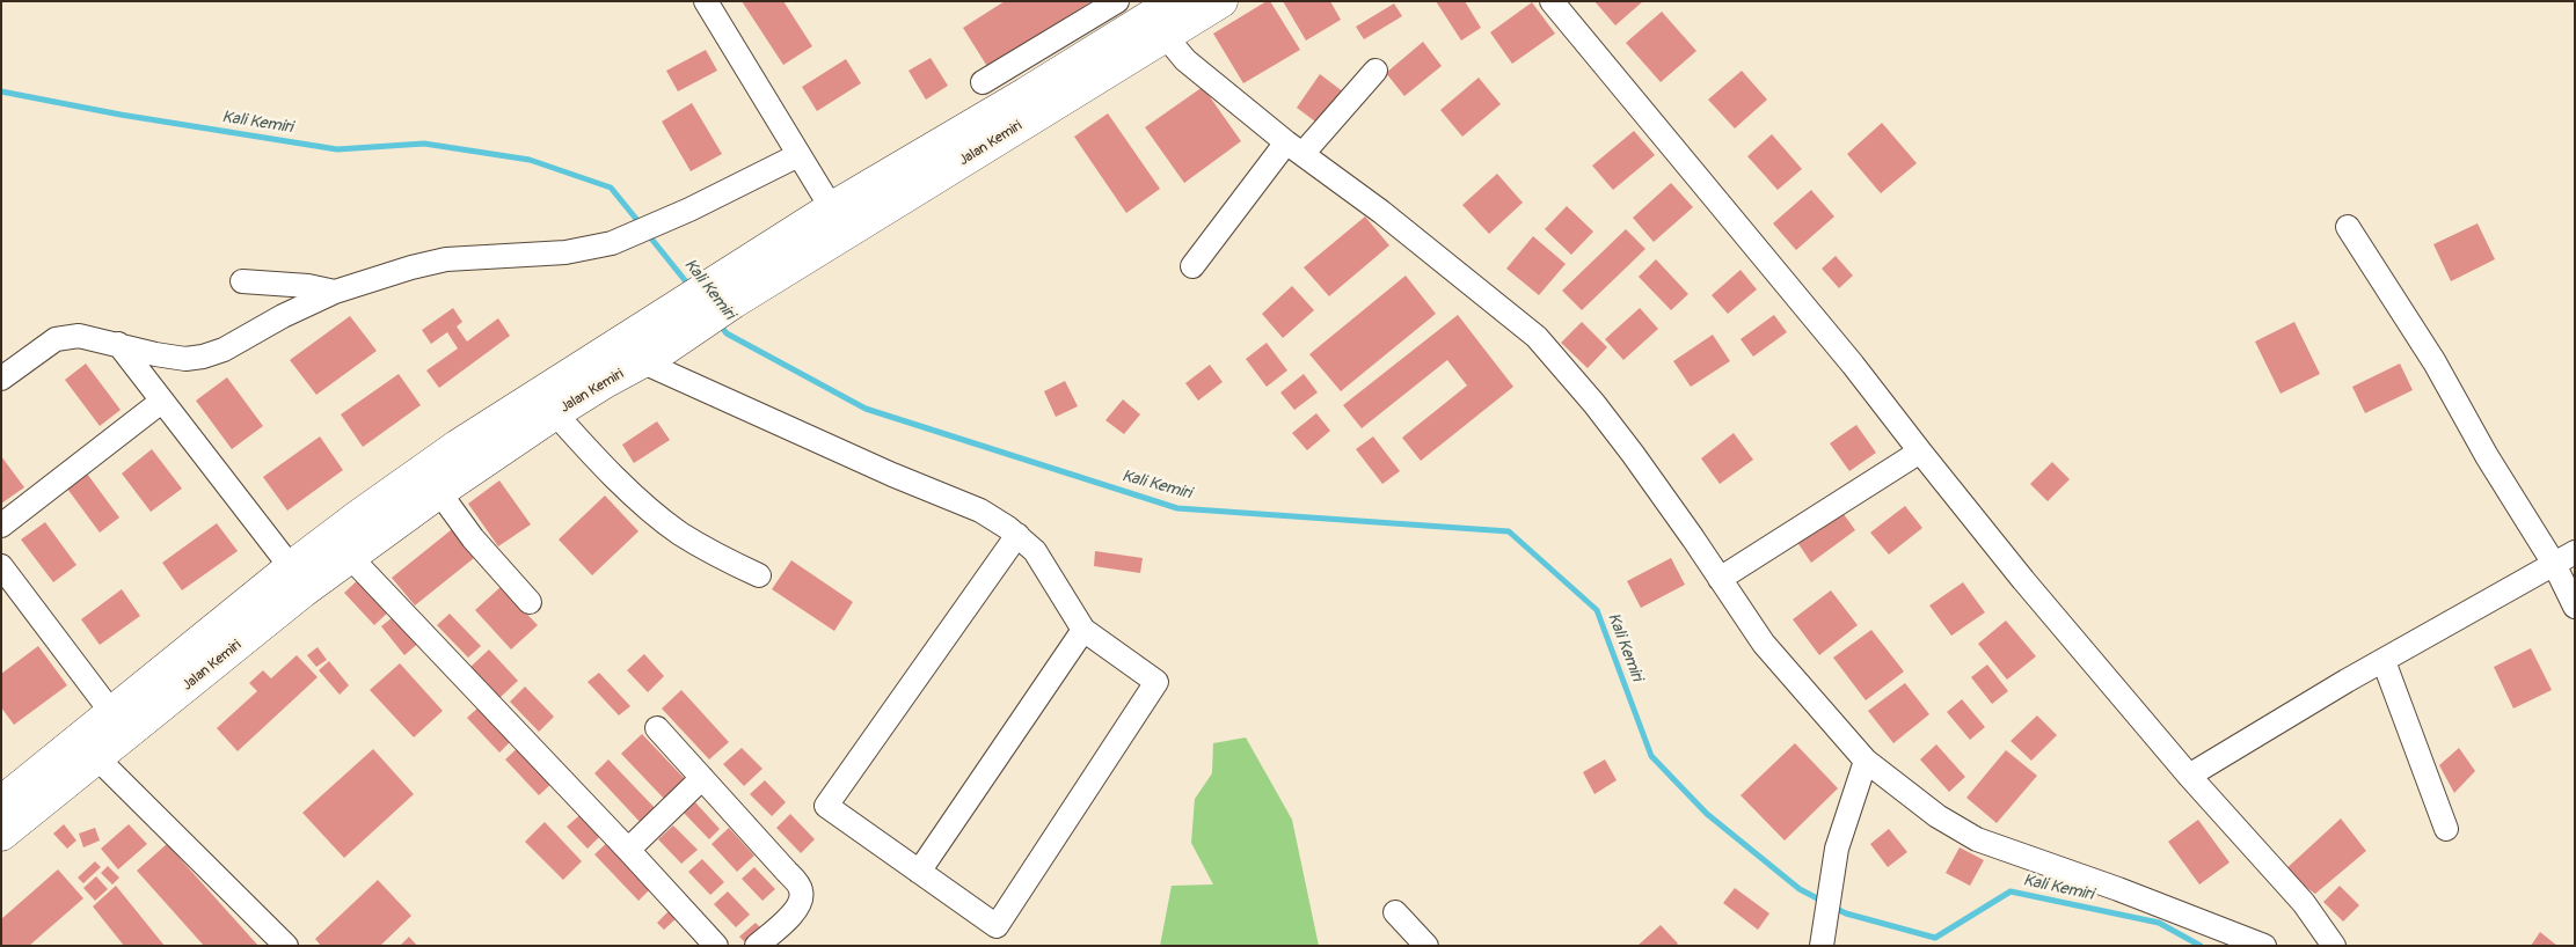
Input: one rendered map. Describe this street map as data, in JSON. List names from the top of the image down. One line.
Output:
{"streets":{"highway":["Jalan Kemiri"]},"water":["Kali Kemiri"]}
